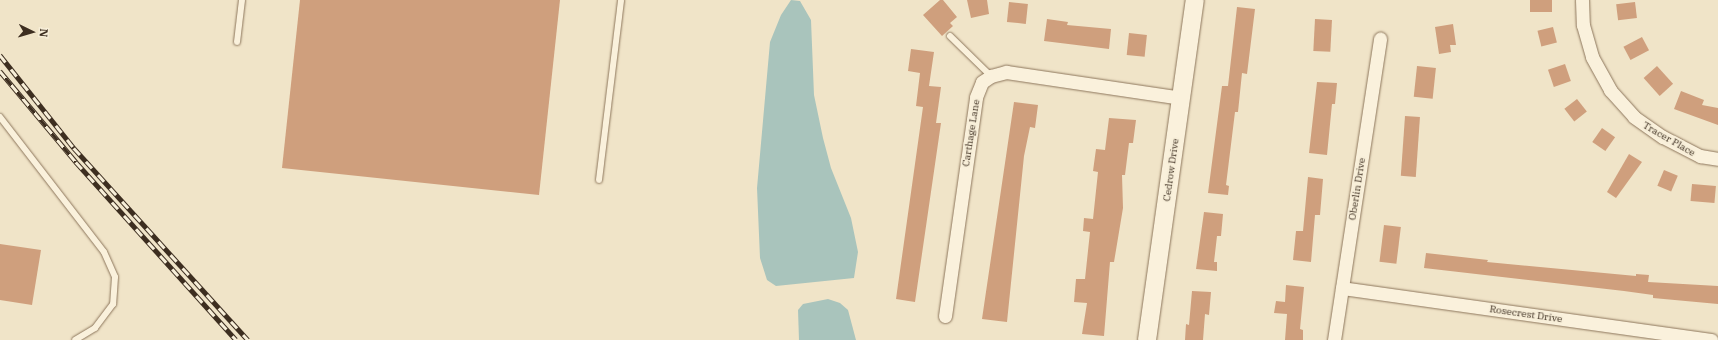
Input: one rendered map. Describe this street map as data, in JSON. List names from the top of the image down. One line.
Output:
{"streets":{"street":["Carthage Lane","Tracer Place","Cedrow Drive","Oberlin Drive","Rosecrest Drive"]},"crossings":[["Oberlin Drive","Rosecrest Drive"]],"north":"right"}
